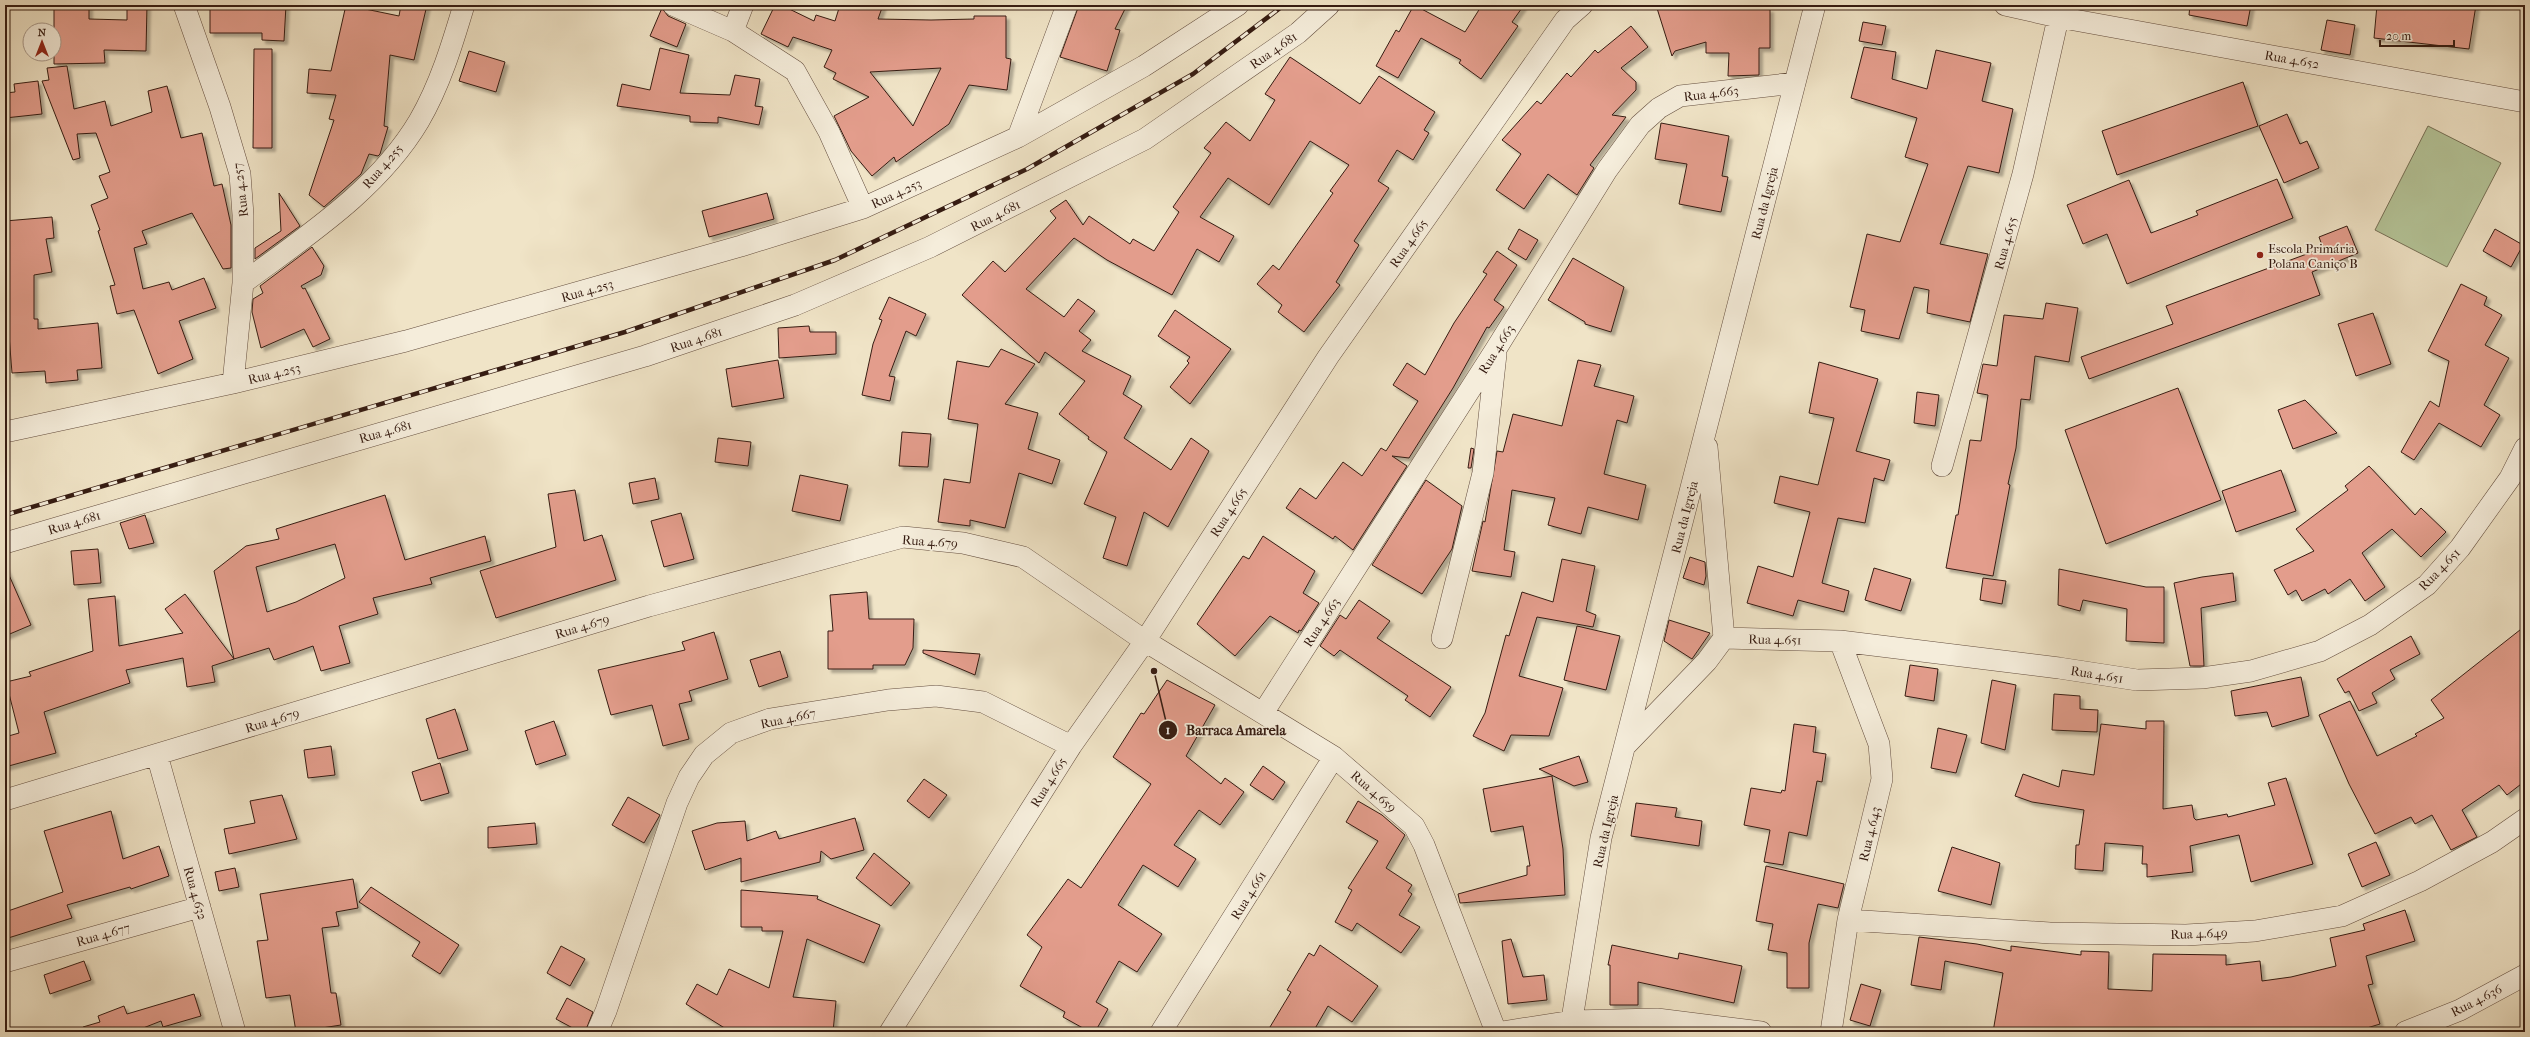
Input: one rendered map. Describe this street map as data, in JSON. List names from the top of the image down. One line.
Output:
{"streets":{"street":["Rua 4.681","Rua 4.652","Rua 4.663","Rua 4.255","Rua 4.257","Rua 4.253","Rua da Igreja","Rua 4.665","Rua 4.655","Rua 4.679","Rua 4.651","Rua 4.667","Rua 4.659","Rua 4.643","Rua 4.632","Rua 4.661","Rua 4.649","Rua 4.677","Rua 4.636"]},"crossings":[["Rua 4.652","Rua 4.655"],["Rua 4.663","Rua da Igreja"],["Rua 4.663","Rua 4.659"],["Rua 4.255","Rua 4.257"],["Rua 4.257","Rua 4.253"],["Rua 4.665","Rua 4.679"],["Rua 4.665","Rua 4.667"],["Rua 4.665","Rua 4.659"],["Rua 4.679","Rua 4.659"],["Rua 4.679","Rua 4.632"],["Rua 4.651","Rua 4.643"],["Rua 4.659","Rua 4.661"],["Rua 4.643","Rua 4.649"],["Rua 4.632","Rua 4.677"]],"places":["Escola Primária Polana Caniço B","Barraca Amarela"],"scale_bar":"20 m","north":"top"}
